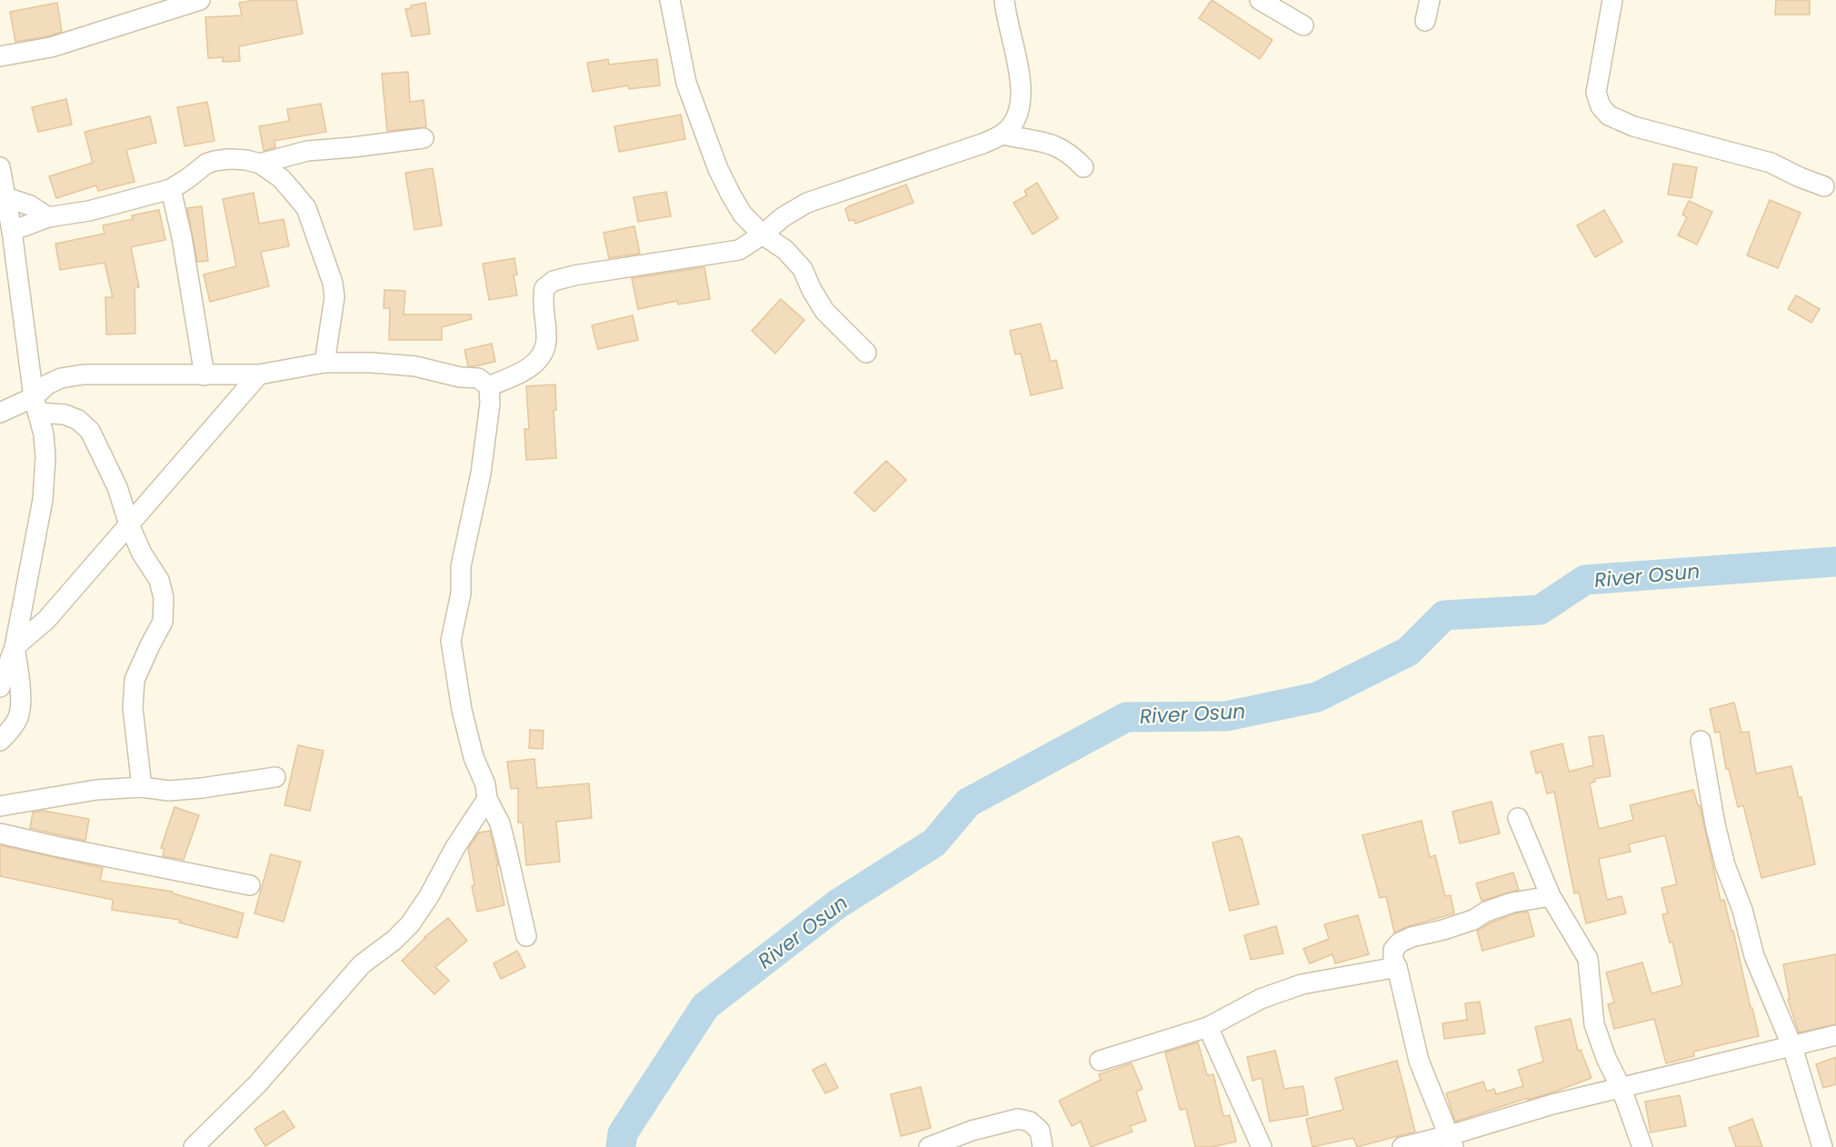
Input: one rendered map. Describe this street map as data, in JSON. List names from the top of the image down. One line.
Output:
{"water":["River Osun"]}
